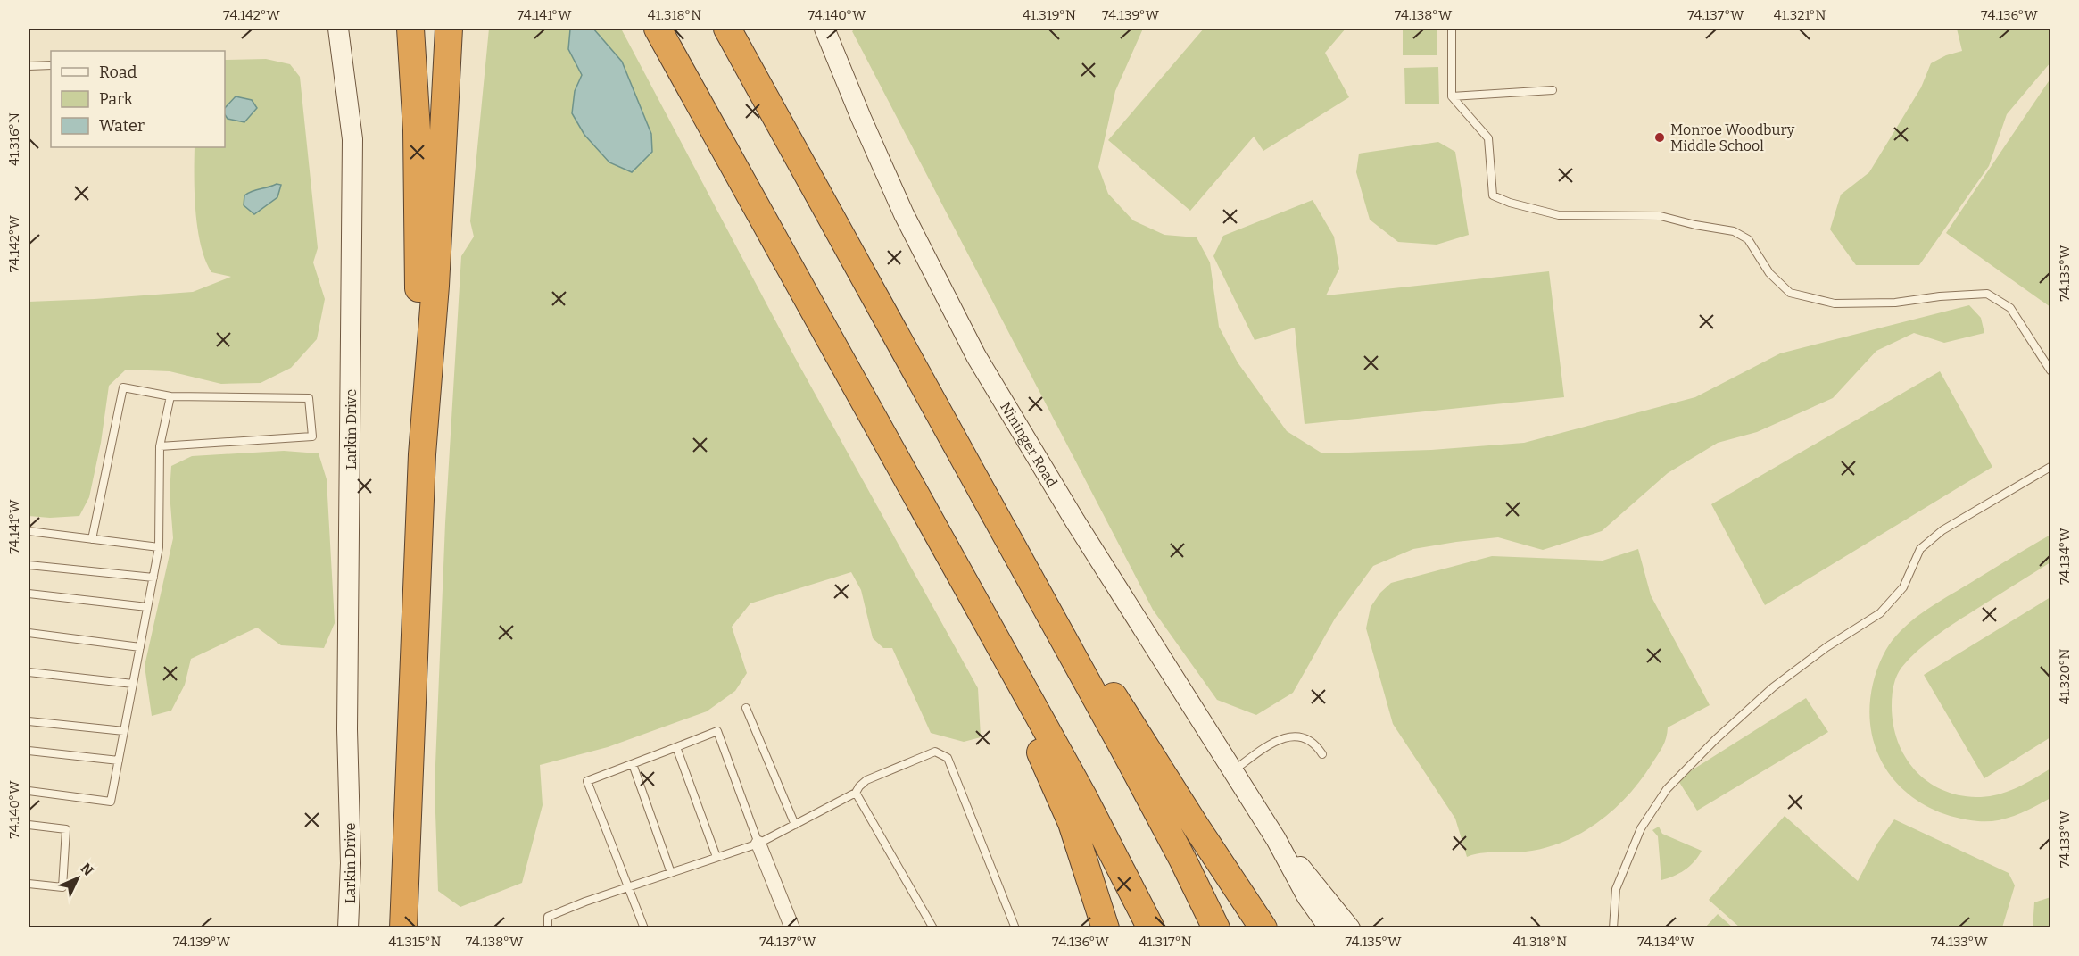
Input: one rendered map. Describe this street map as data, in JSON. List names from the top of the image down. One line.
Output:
{"streets":{"street":["Larkin Drive","Nininger Road"]},"places":["Monroe Woodbury Middle School"],"legend":["Road","Park","Water"],"north":"top right","coordinates":["74.142°W","74.141°W","41.318°N","74.140°W","41.319°N","74.139°W","74.138°W","74.137°W","41.321°N","74.136°W","41.316°N","74.135°W","74.134°W","41.320°N","74.133°W","41.315°N","41.317°N"]}
